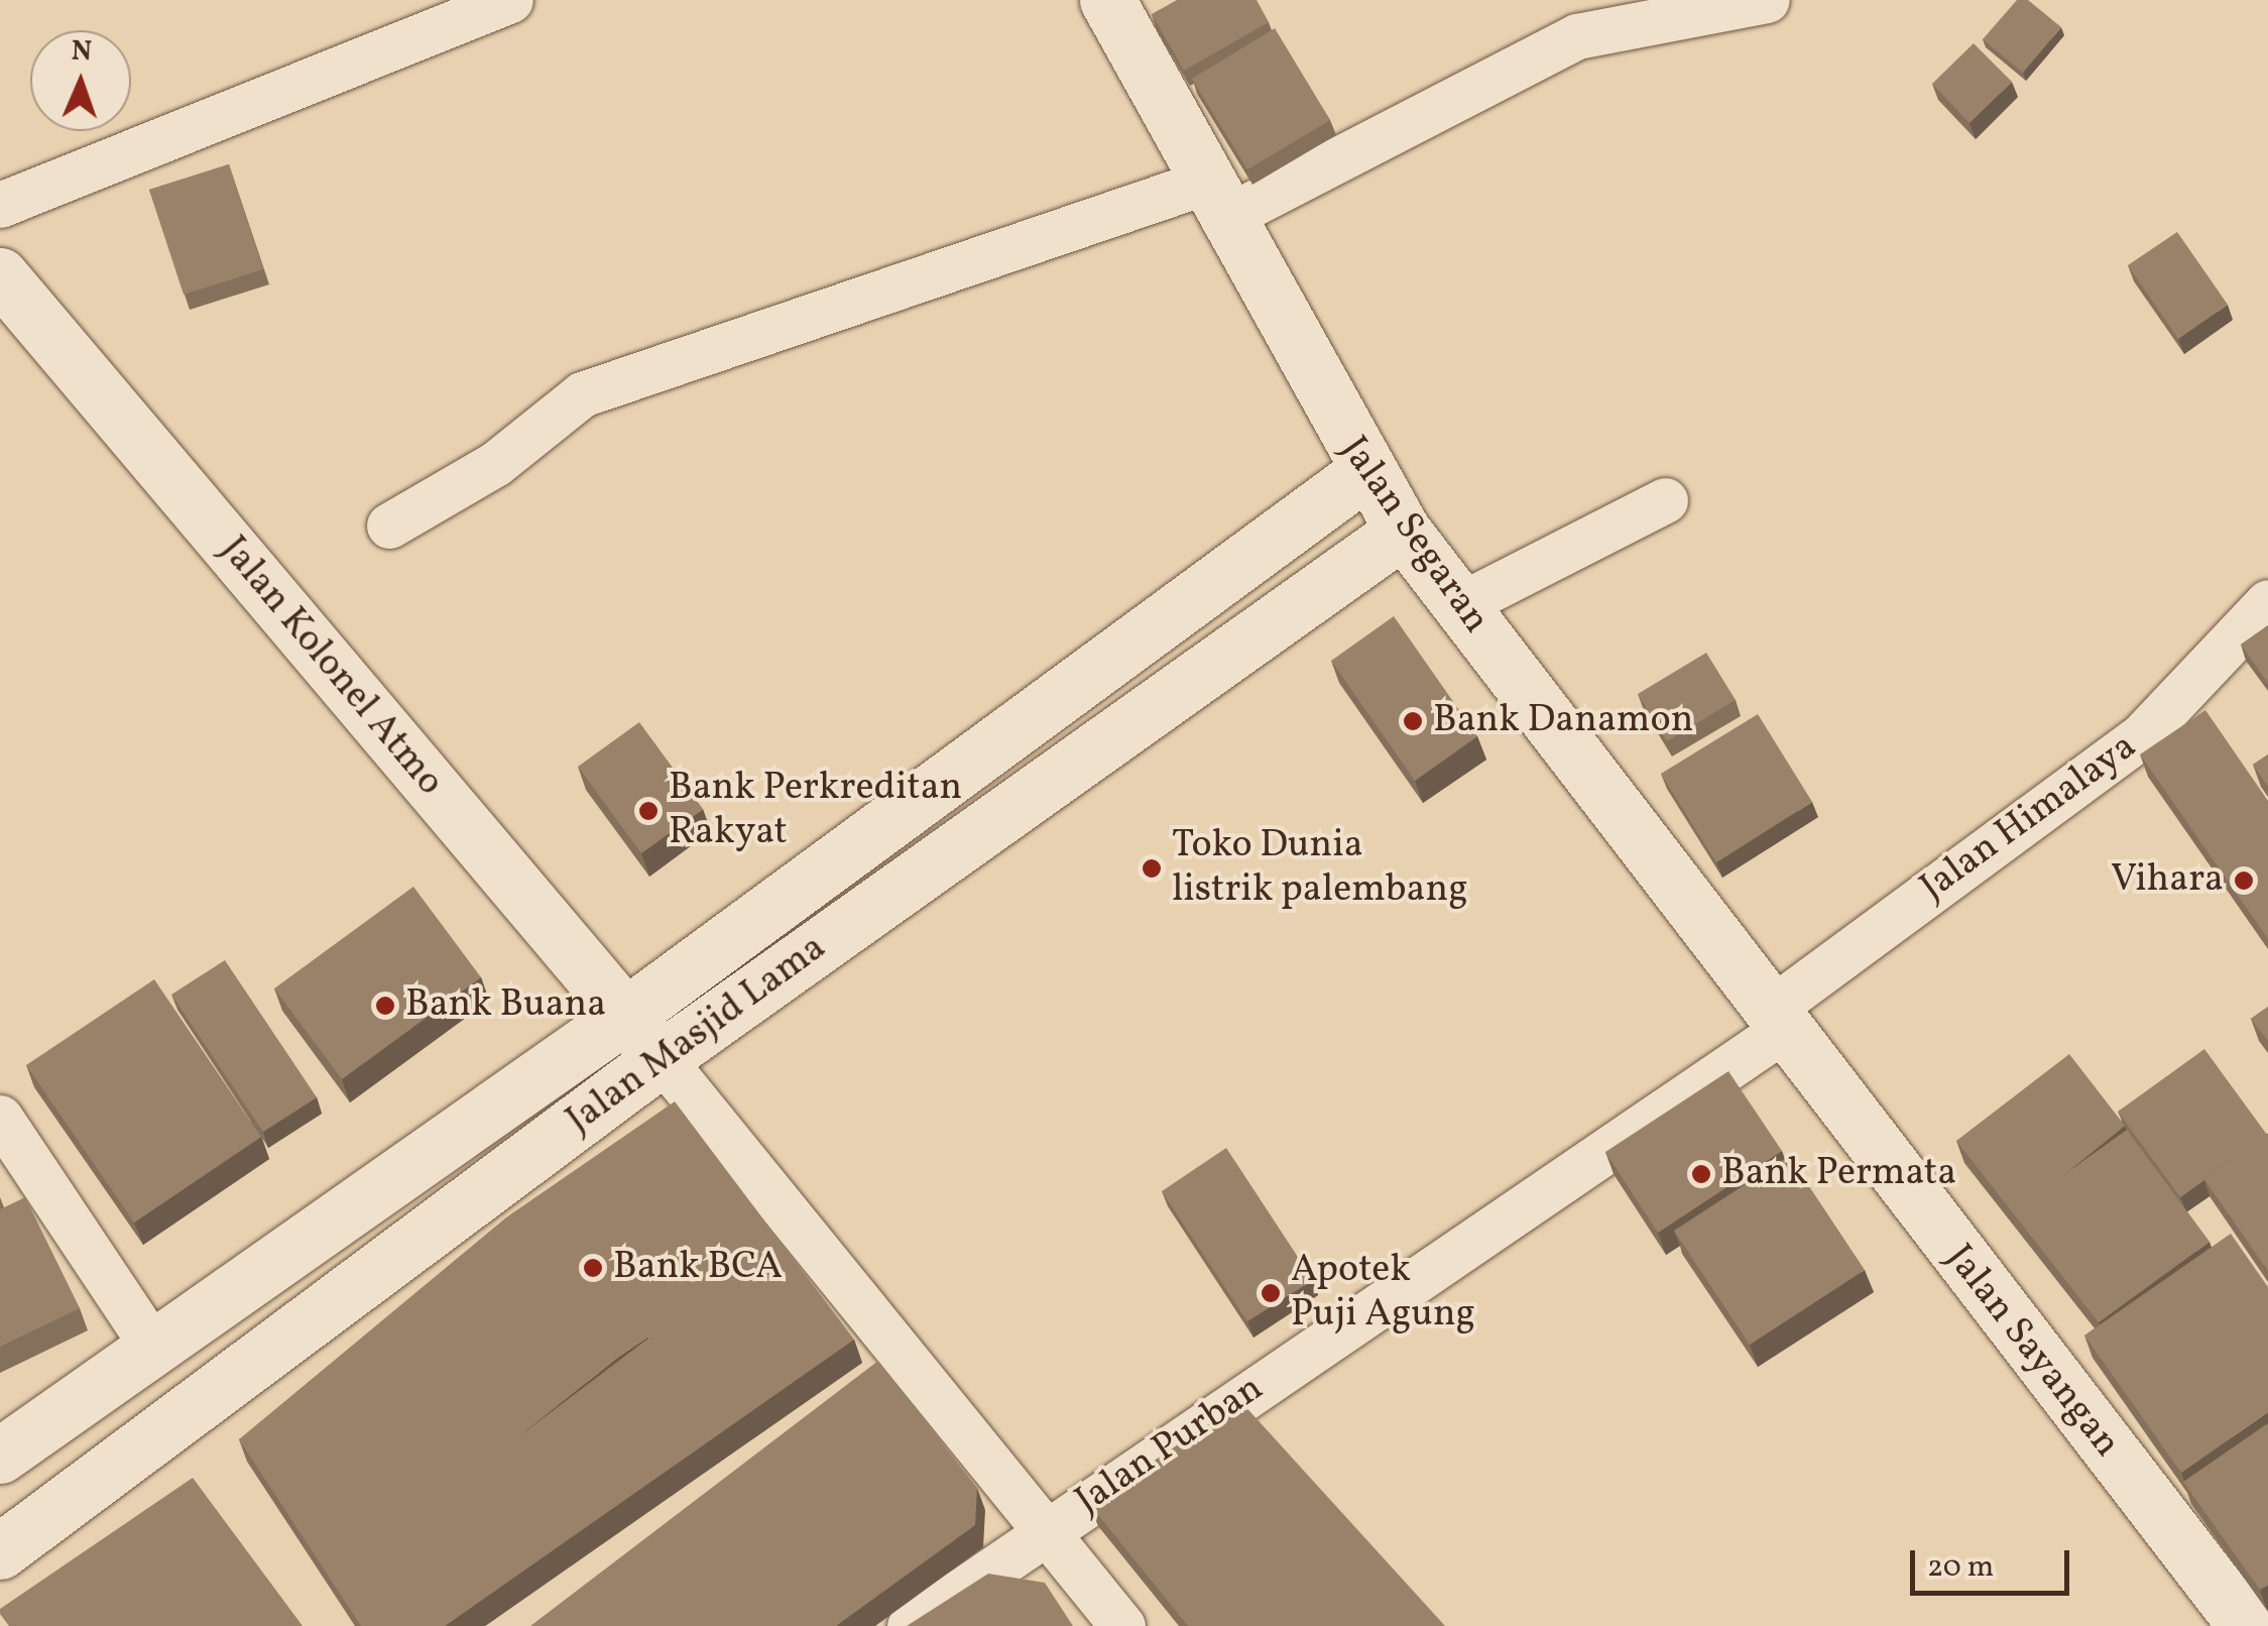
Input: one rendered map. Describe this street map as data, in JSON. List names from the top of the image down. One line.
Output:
{"streets":{"main road":["Jalan Segaran","Jalan Kolonel Atmo","Jalan Masjid Lama","Jalan Sayangan"],"street":["Jalan Himalaya","Jalan Purban"]},"crossings":[["Jalan Segaran","Jalan Himalaya"],["Jalan Segaran","Jalan Masjid Lama"],["Jalan Segaran","Jalan Sayangan"],["Jalan Segaran","Jalan Purban"],["Jalan Kolonel Atmo","Jalan Masjid Lama"],["Jalan Himalaya","Jalan Sayangan"],["Jalan Himalaya","Jalan Purban"],["Jalan Sayangan","Jalan Purban"]],"places":["Bank Danamon","Bank Perkreditan Rakyat","Toko Dunia listrik palembang","Vihara","Bank Buana","Bank Permata","Bank BCA","Apotek Puji Agung"],"scale_bar":"20 m","north":"top"}
